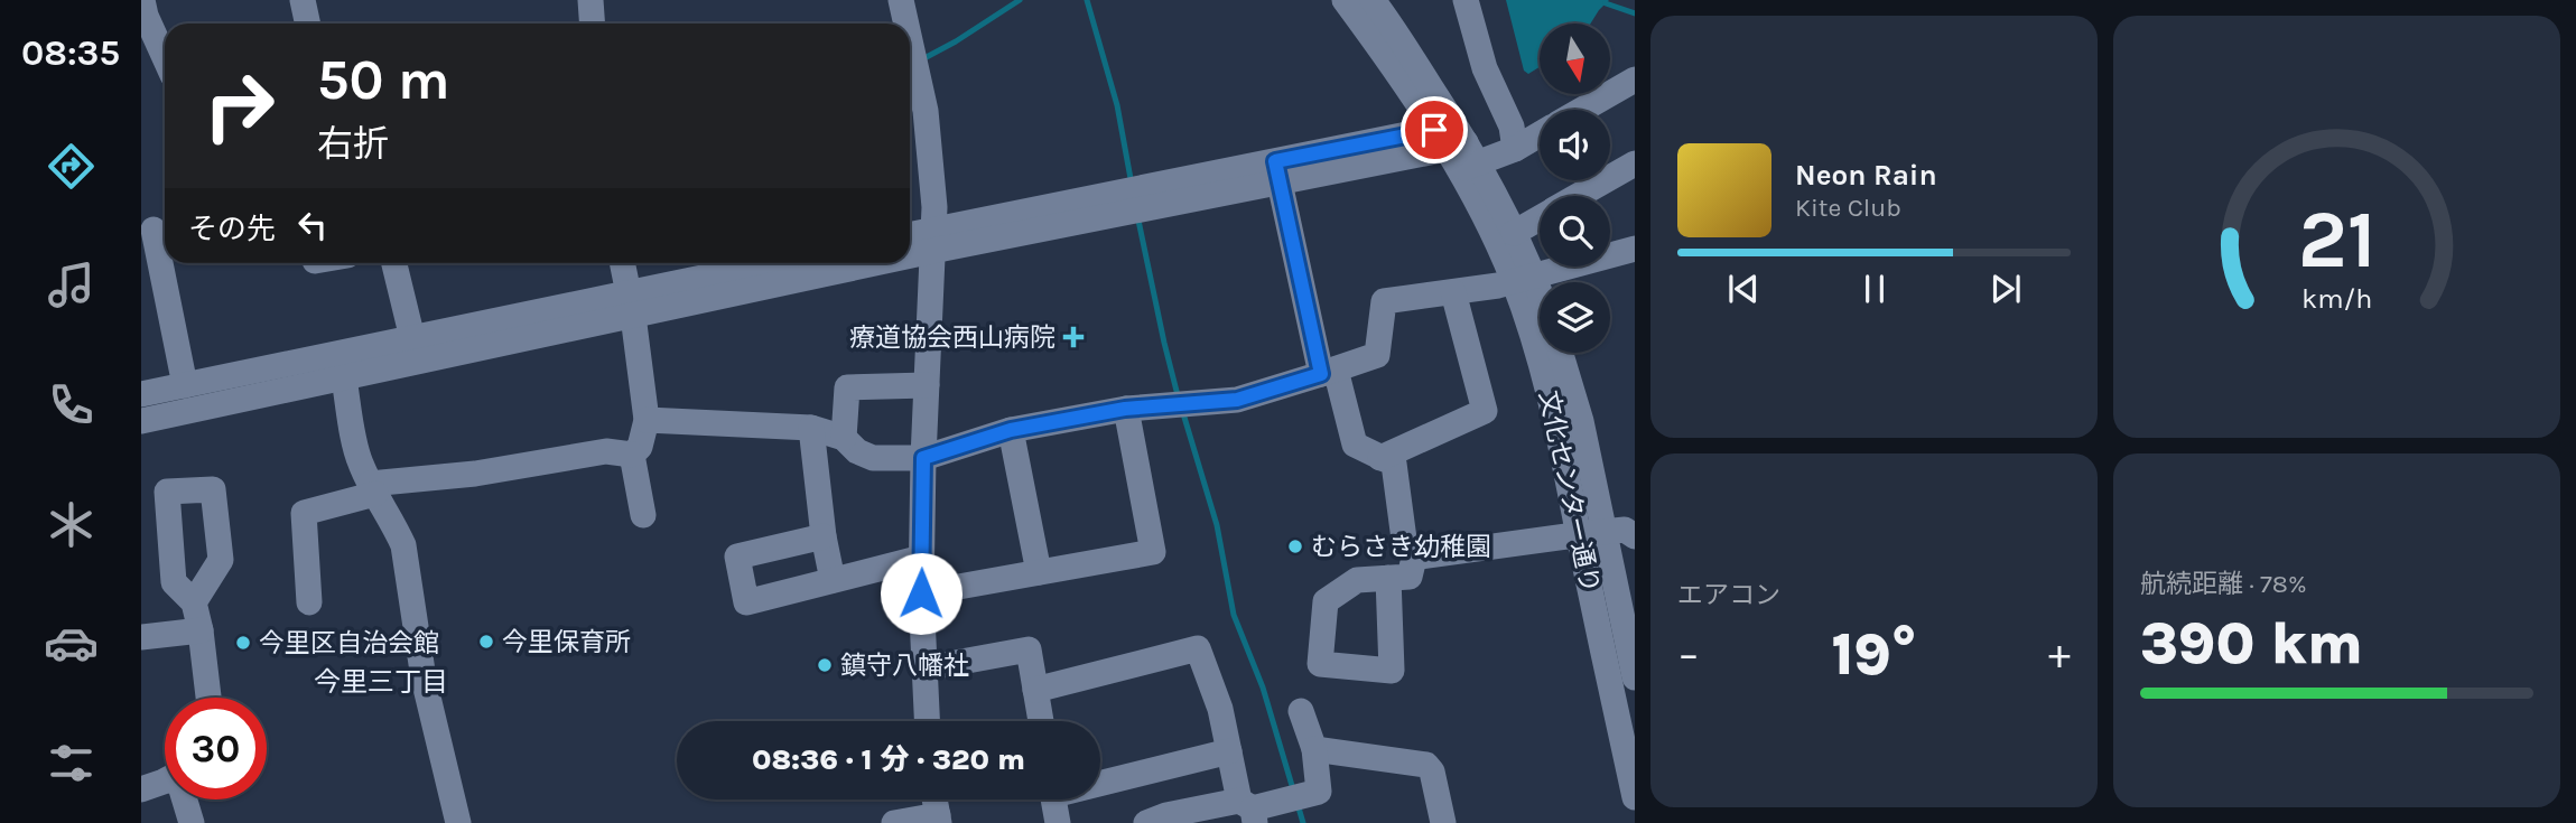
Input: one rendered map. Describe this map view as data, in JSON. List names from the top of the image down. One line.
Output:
{"streets":{"street":["文化センター通り"]},"districts":["今里三丁目"],"places":{"health":["療道協会西山病院"],"other":["むらさき幼稚園","今里保育所","今里区自治会館","鎮守八幡社"]},"north":"bottom","page":{"tabs":"08:35","turn":["50 m","右折"],"song":["Neon Rain","Kite Club"],"then":"その先","tile":["エアコン",["航続距離 · 78%","390 km"]],"heat":["−","19°","+"],"limit":"30","trip":"08:36 · 1 分 · 320 m","gauge":["21","km/h"]}}
